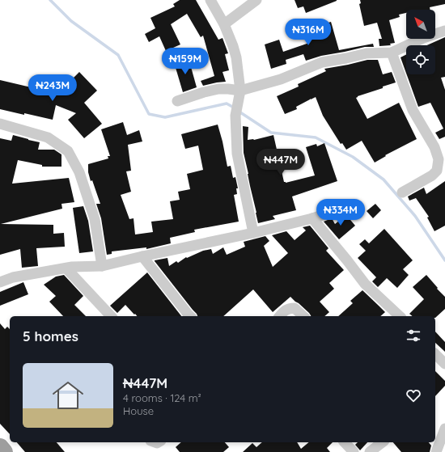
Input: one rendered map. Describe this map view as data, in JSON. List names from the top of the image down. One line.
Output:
{"north":"top left","page":{"price":["₦316M","₦159M","₦243M","₦447M","₦334M"],"heading":"5 homes","list":[{"name":"₦447M","note":"4 rooms · 124 m² · House"}]}}
